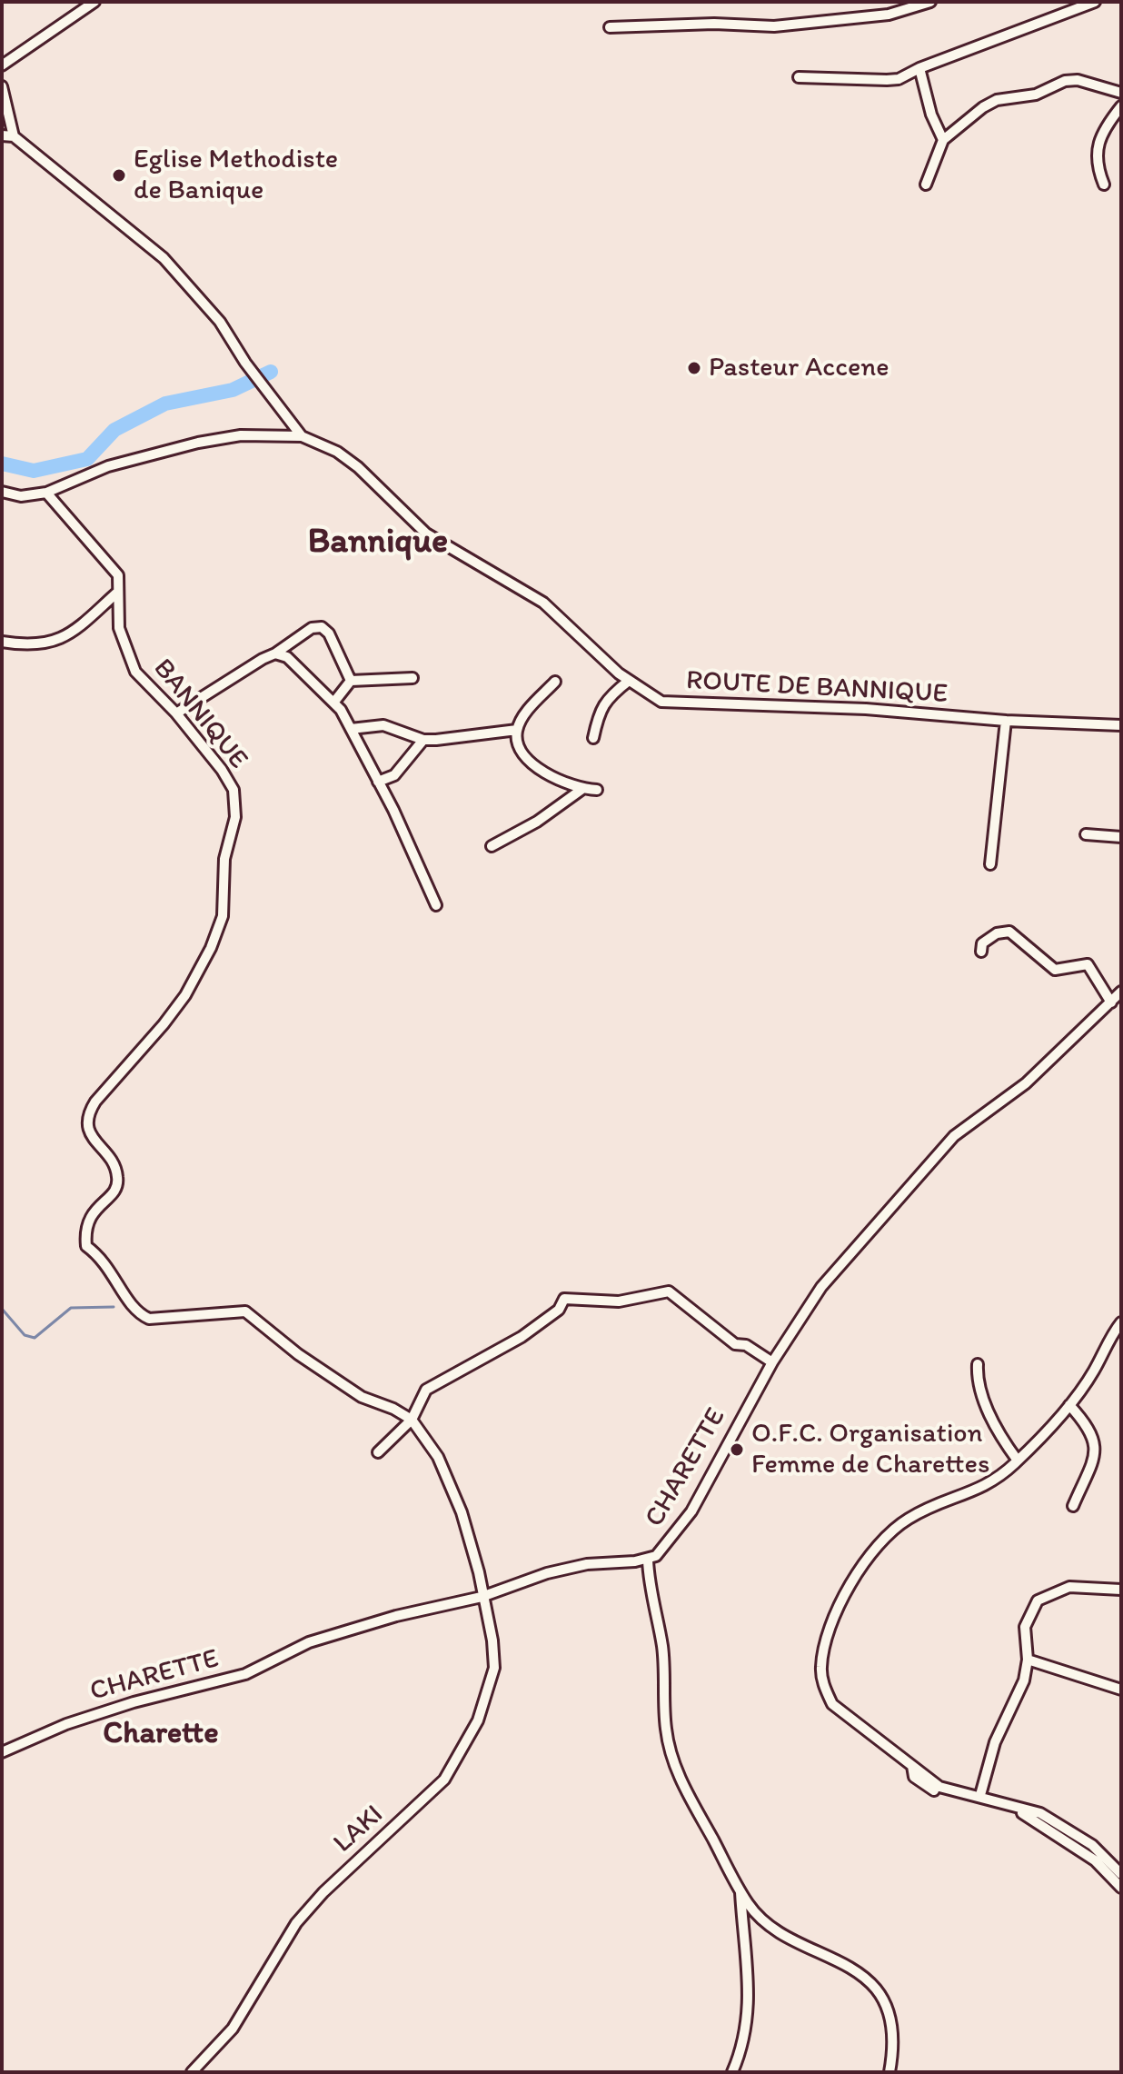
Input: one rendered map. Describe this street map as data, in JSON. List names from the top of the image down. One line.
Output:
{"streets":{"street":["ROUTE DE BANNIQUE","BANNIQUE","CHARETTE","LAKI"]},"crossings":[["ROUTE DE BANNIQUE","BANNIQUE"],["BANNIQUE","LAKI"],["CHARETTE","LAKI"]],"districts":["Bannique","Charette"],"places":["Eglise Methodiste de Banique","Pasteur Accene","O.F.C. Organisation Femme de Charettes"]}
